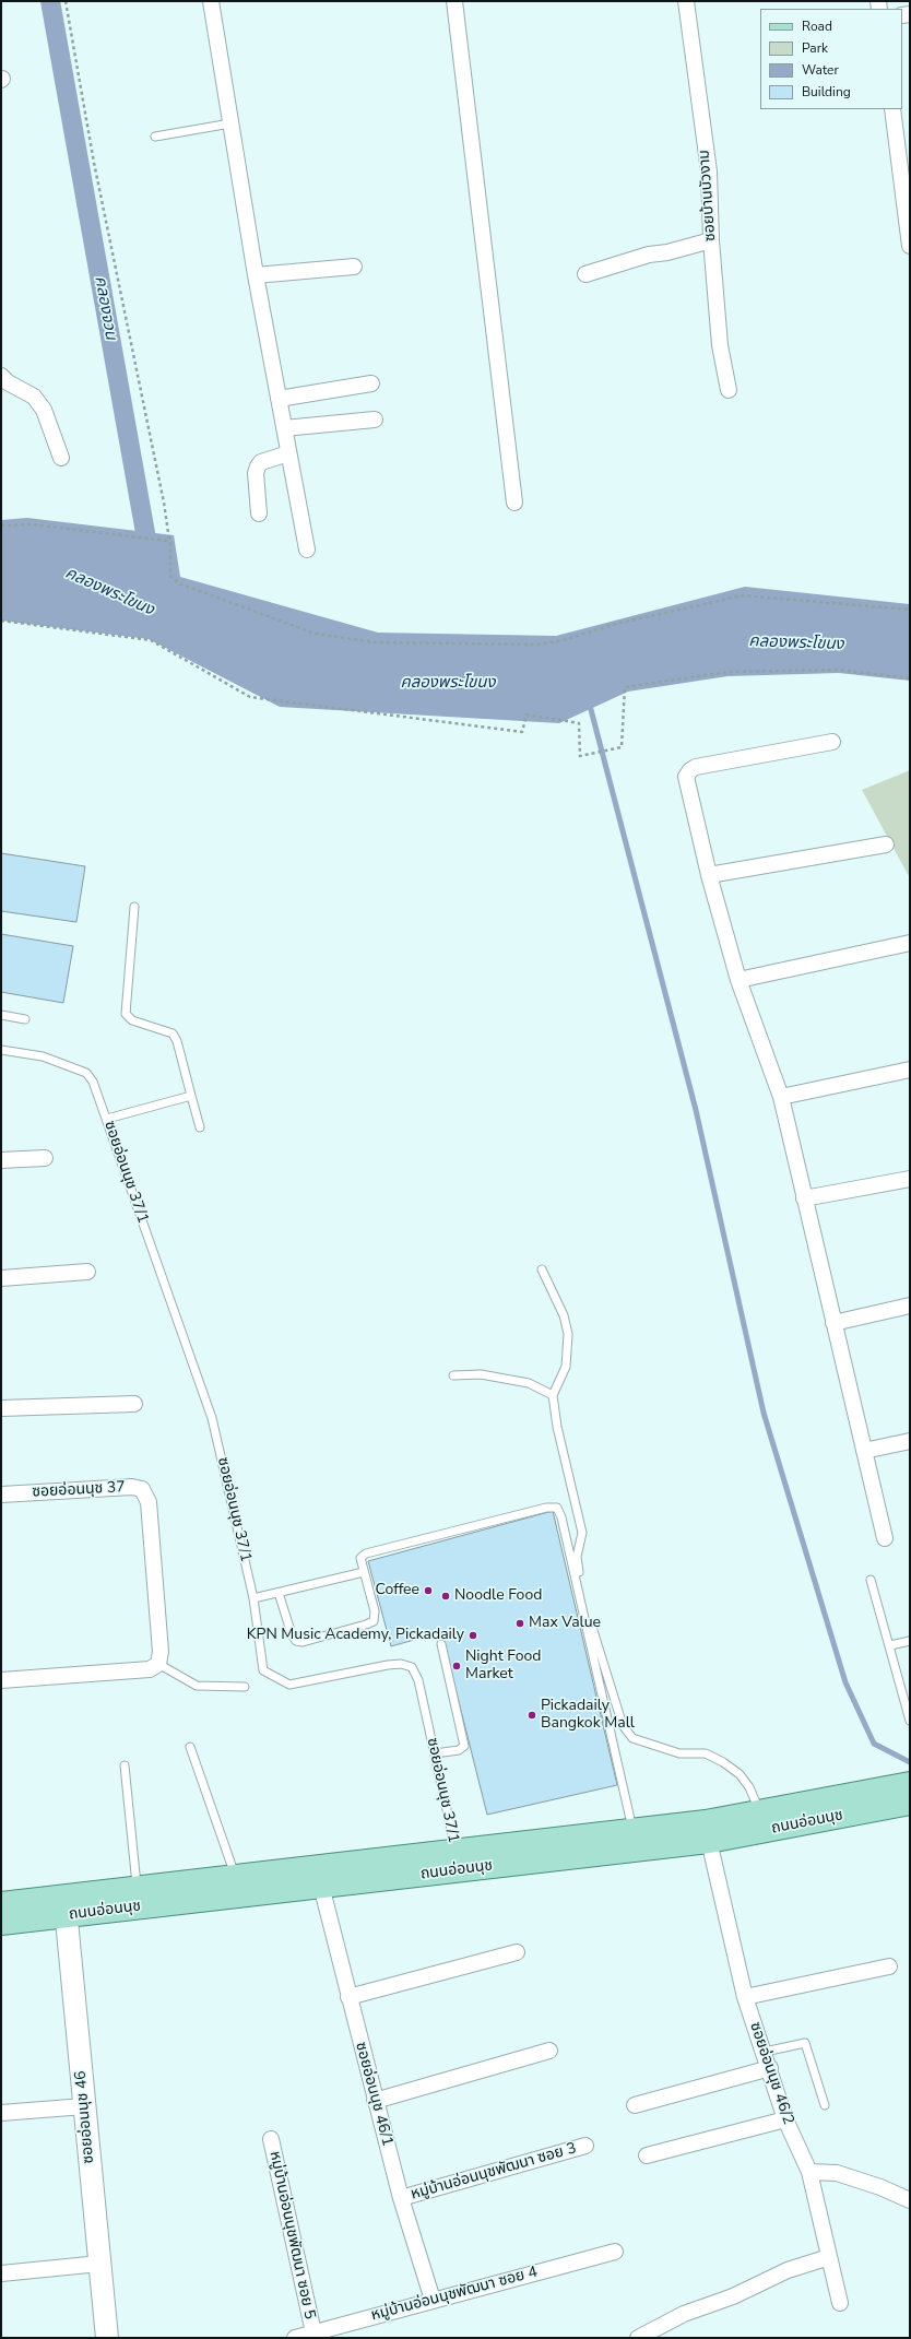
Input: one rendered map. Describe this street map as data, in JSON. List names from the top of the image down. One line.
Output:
{"streets":{"main road":["ถนนอ่อนนุช"],"street":["ซอยบ้านบัวงาม","ซอยอ่อนนุช 37","ซอยอ่อนนุช 46/2","ซอยอ่อนนุช 46/1","ซอยอ่อนนุช 46","หมู่บ้านอ่อนนุชพัฒนา ซอย 3","หมู่บ้านอ่อนนุชพัฒนา ซอย 5","หมู่บ้านอ่อนนุชพัฒนา ซอย 4"],"lane":["ซอยอ่อนนุช 37/1"]},"crossings":[["ซอยอ่อนนุช 37/1","ถนนอ่อนนุช"],["ถนนอ่อนนุช","ซอยอ่อนนุช 46/2"],["ถนนอ่อนนุช","ซอยอ่อนนุช 46/1"],["ถนนอ่อนนุช","ซอยอ่อนนุช 46"],["ซอยอ่อนนุช 46/1","หมู่บ้านอ่อนนุชพัฒนา ซอย 3"],["ซอยอ่อนนุช 46/1","หมู่บ้านอ่อนนุชพัฒนา ซอย 4"],["หมู่บ้านอ่อนนุชพัฒนา ซอย 5","หมู่บ้านอ่อนนุชพัฒนา ซอย 4"]],"water":["คลองจวน","คลองพระโขนง"],"places":["Coffee","Noodle Food","Max Value","KPN Music Academy, Pickadaily","Night Food Market","Pickadaily Bangkok Mall"],"legend":["Road","Park","Water","Building"]}
